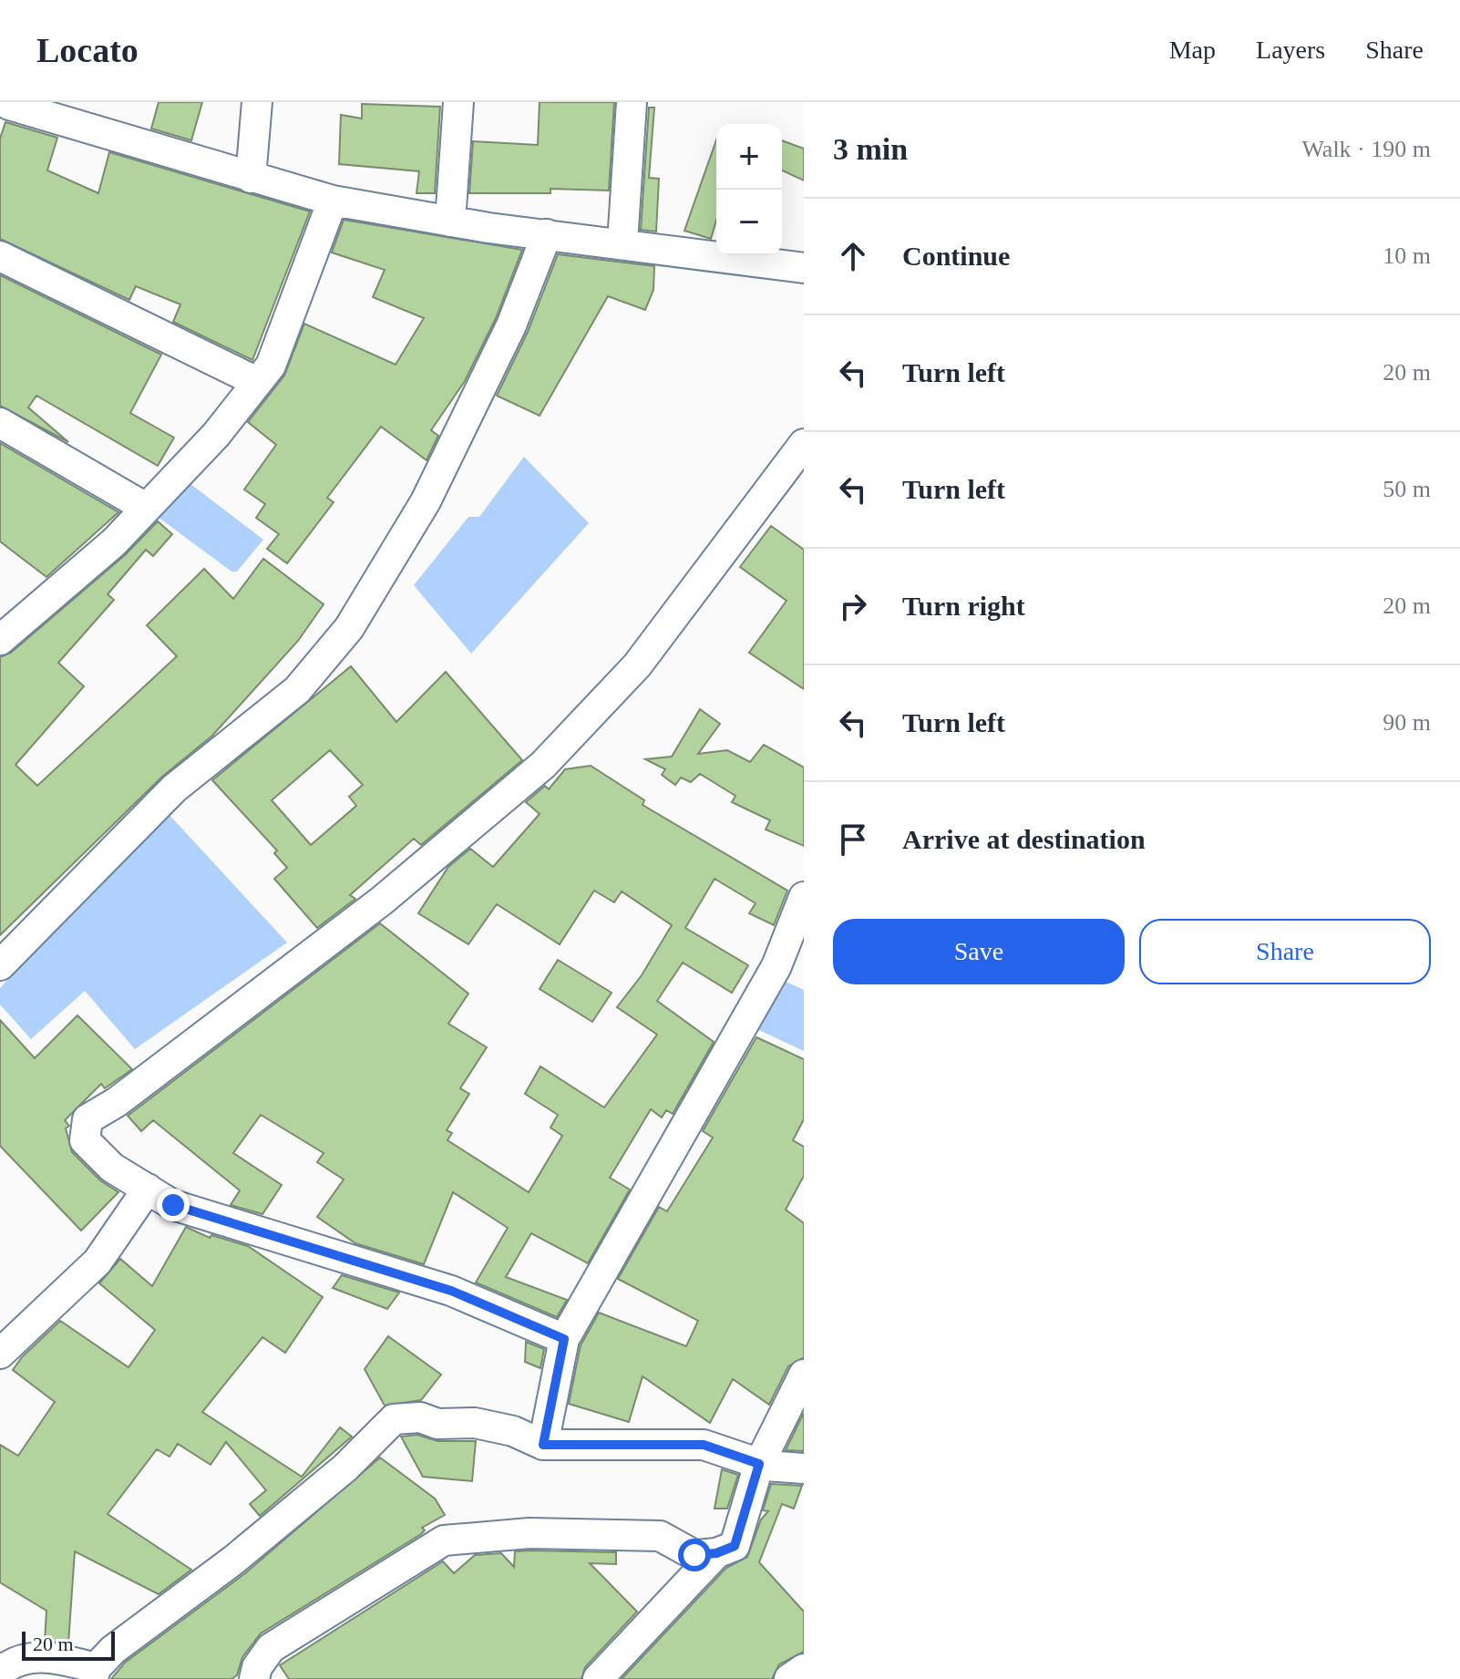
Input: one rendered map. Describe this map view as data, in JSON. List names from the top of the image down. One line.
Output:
{"scale_bar":"20 m","page":{"header":"Locato","nav":["Map","Layers","Share"],"heading":["3 min","Walk · 190 m"],"map_buttons":["+","−"],"list":[["Continue","10 m"],["Turn left","20 m"],["Turn left","50 m"],["Turn right","20 m"],["Turn left","90 m"],"Arrive at destination"],"buttons":["Save","Share"],"scale":"20 m"}}
